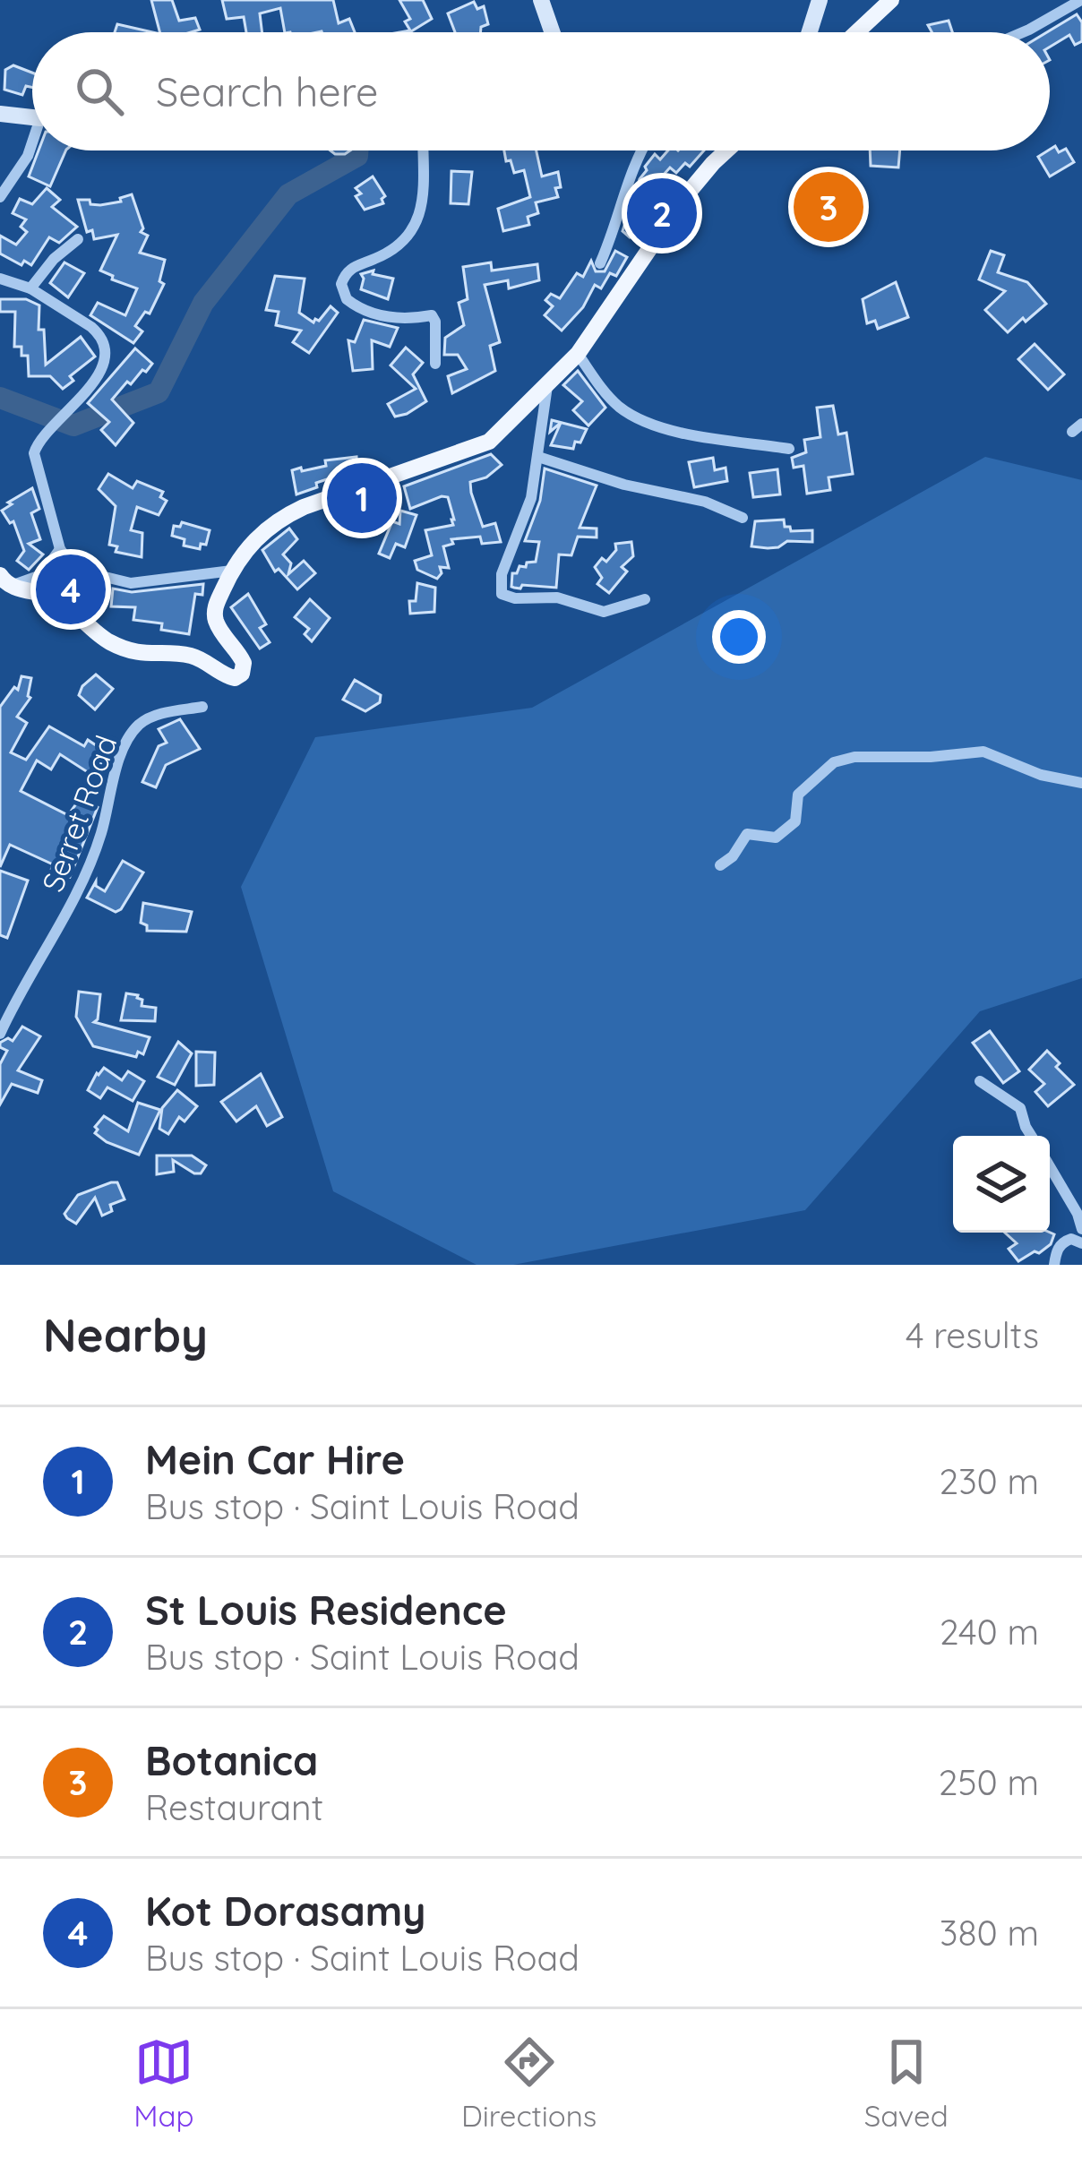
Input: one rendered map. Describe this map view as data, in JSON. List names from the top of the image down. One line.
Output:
{"streets":{"street":["Serret Road"]},"page":{"search":"Search here","pins":["3","2","1","4"],"heading":["Nearby","4 results"],"list":[{"mark":"1","name":"Mein Car Hire","note":"Bus stop · Saint Louis Road","value":"230 m"},{"mark":"2","name":"St Louis Residence","note":"Bus stop · Saint Louis Road","value":"240 m"},{"mark":"3","name":"Botanica","note":"Restaurant","value":"250 m"},{"mark":"4","name":"Kot Dorasamy","note":"Bus stop · Saint Louis Road","value":"380 m"}],"nav":["Map","Directions","Saved"]}}
